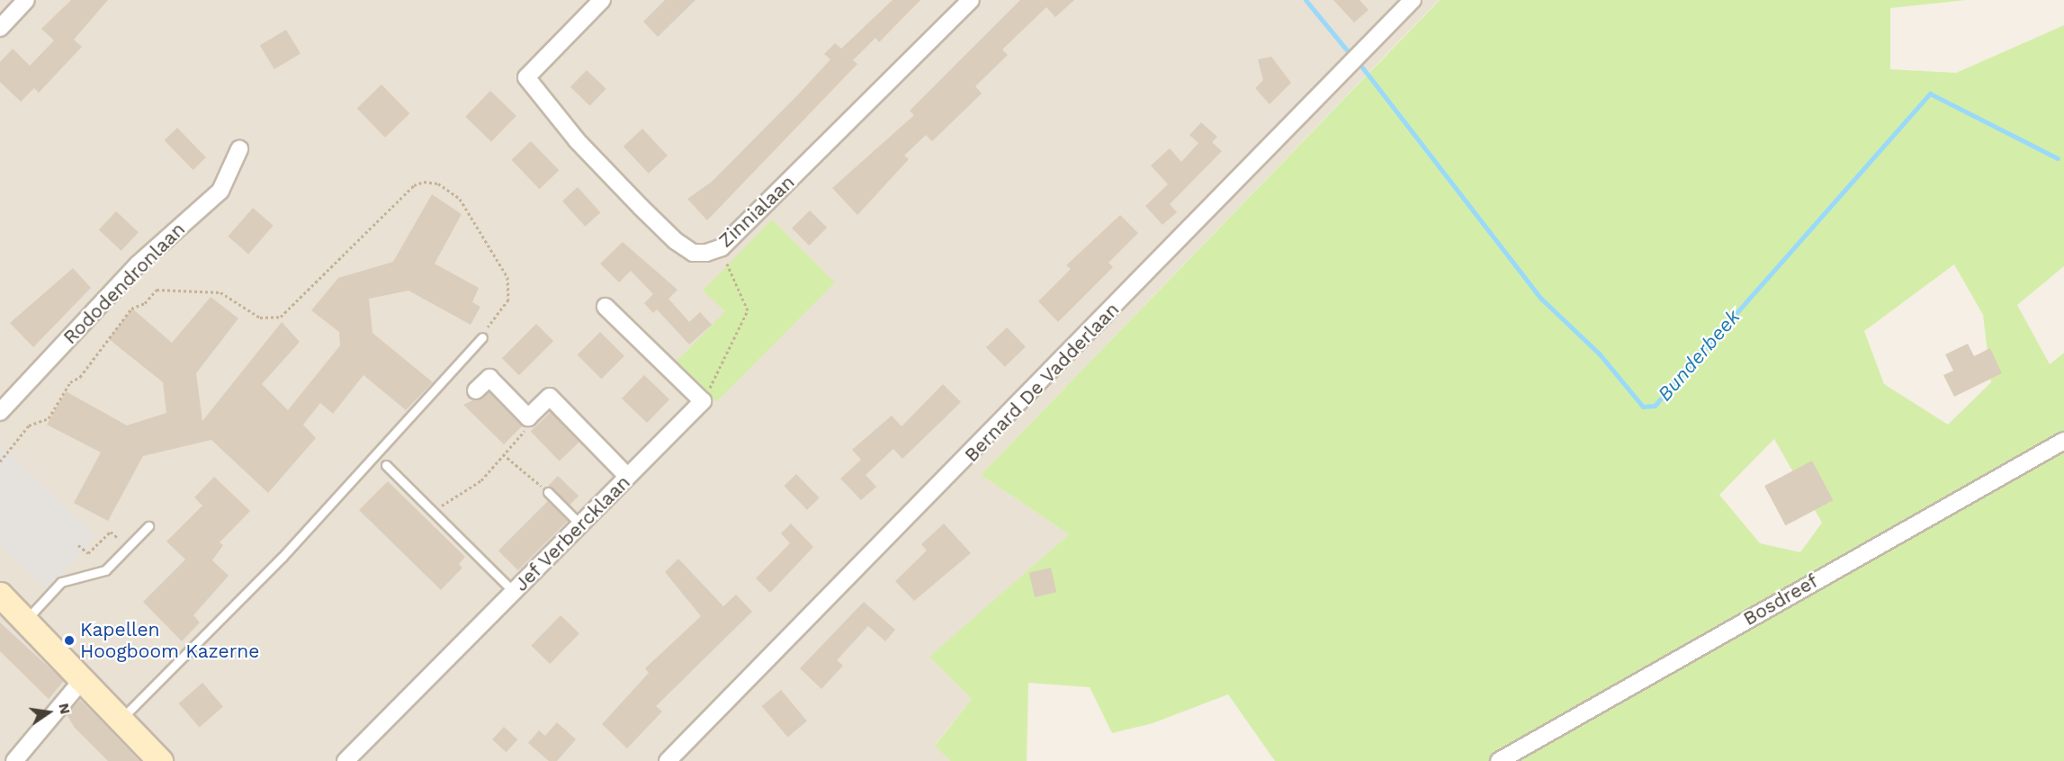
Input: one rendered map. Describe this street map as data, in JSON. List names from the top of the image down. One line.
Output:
{"streets":{"street":["Zinnialaan","Rododendronlaan","Bernard De Vadderlaan","Jef Verbercklaan","Bosdreef"]},"water":["Bunderbeek"],"places":["Kapellen Hoogboom Kazerne"],"north":"right"}
